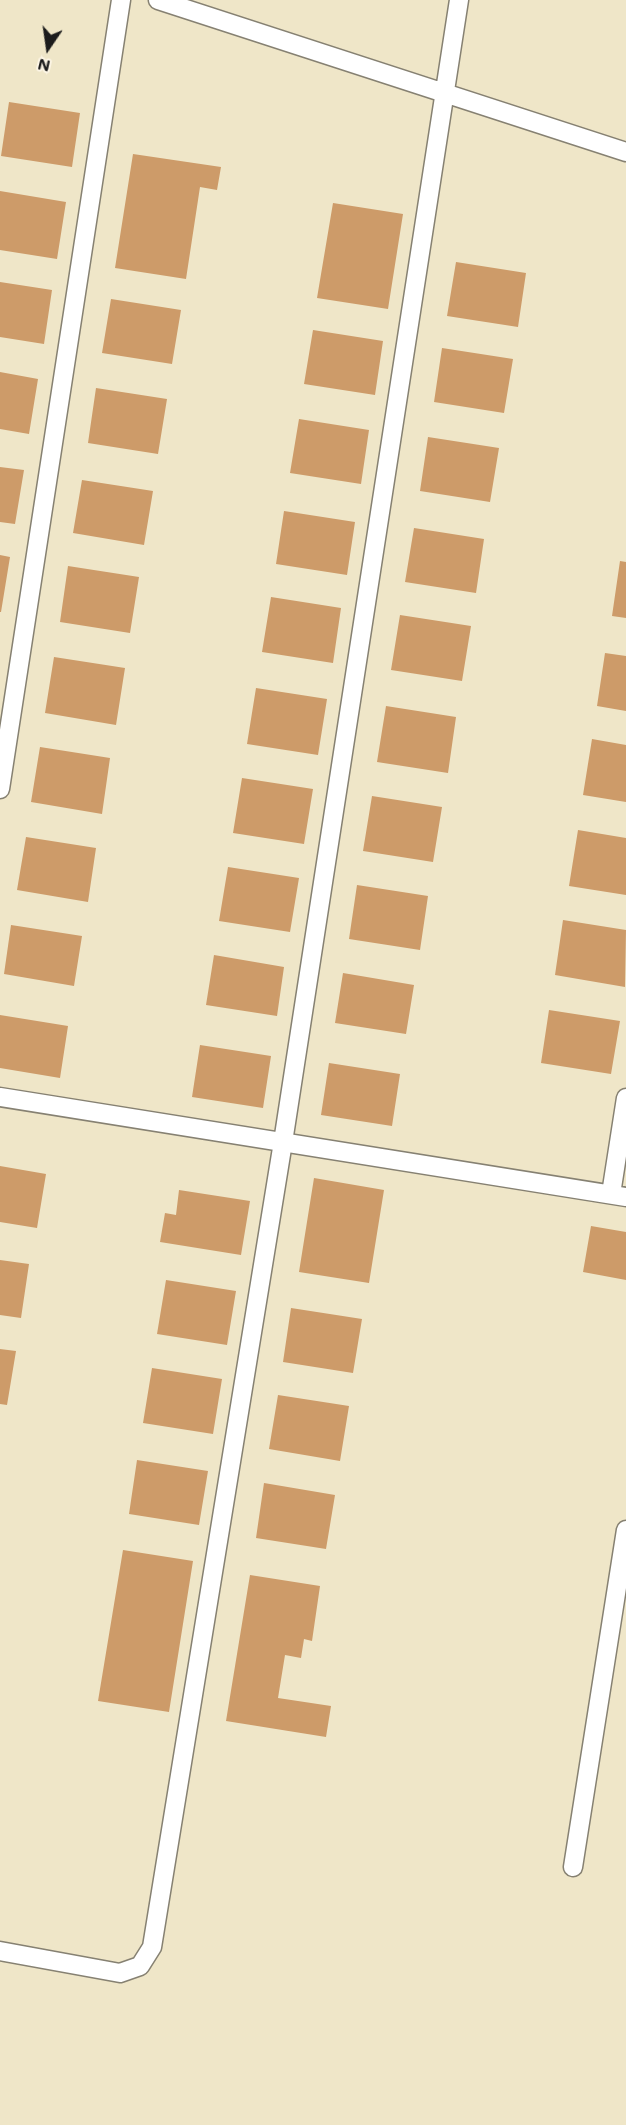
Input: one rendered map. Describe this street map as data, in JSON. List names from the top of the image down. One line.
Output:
{"north":"bottom"}
